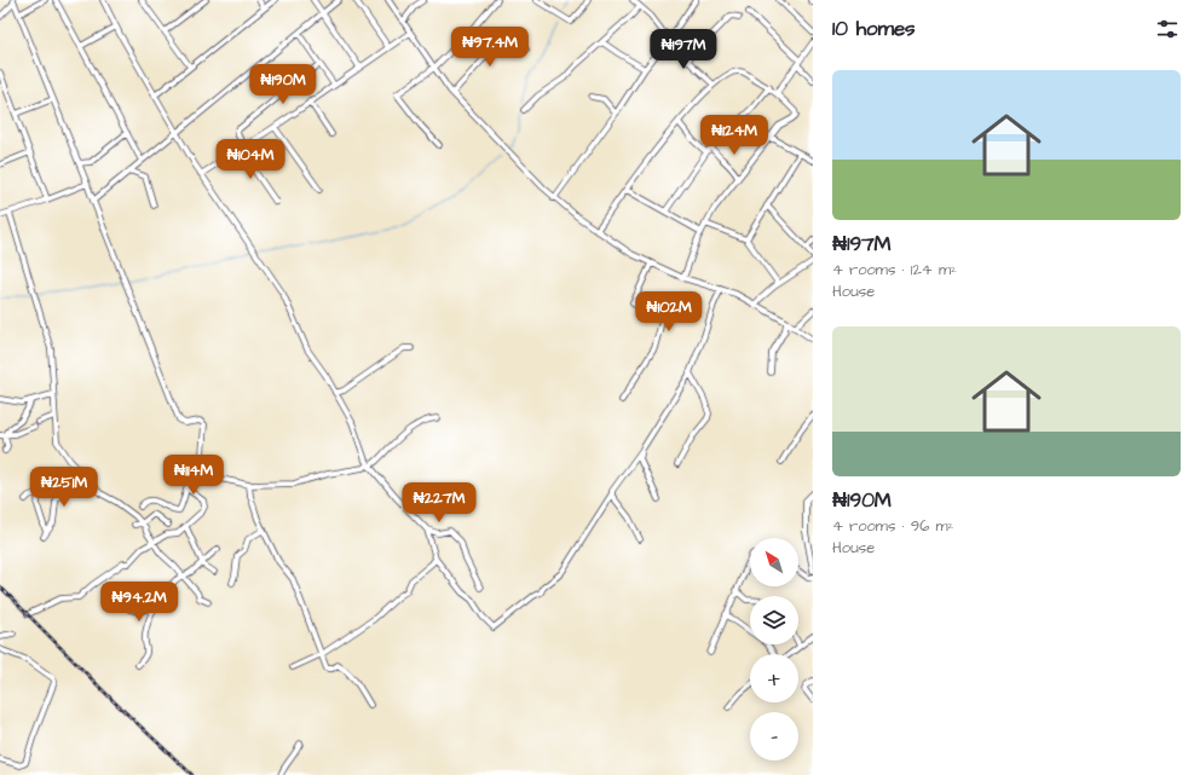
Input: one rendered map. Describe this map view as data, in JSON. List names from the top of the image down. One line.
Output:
{"north":"top left","page":{"heading":"10 homes","price":["₦97.4M","₦197M","₦190M","₦124M","₦104M","₦102M","₦114M","₦251M","₦227M","₦94.2M"],"list":[{"name":"₦197M","note":"4 rooms · 124 m² · House"},{"name":"₦190M","note":"4 rooms · 96 m² · House"}],"map_buttons":["+","−"]}}
